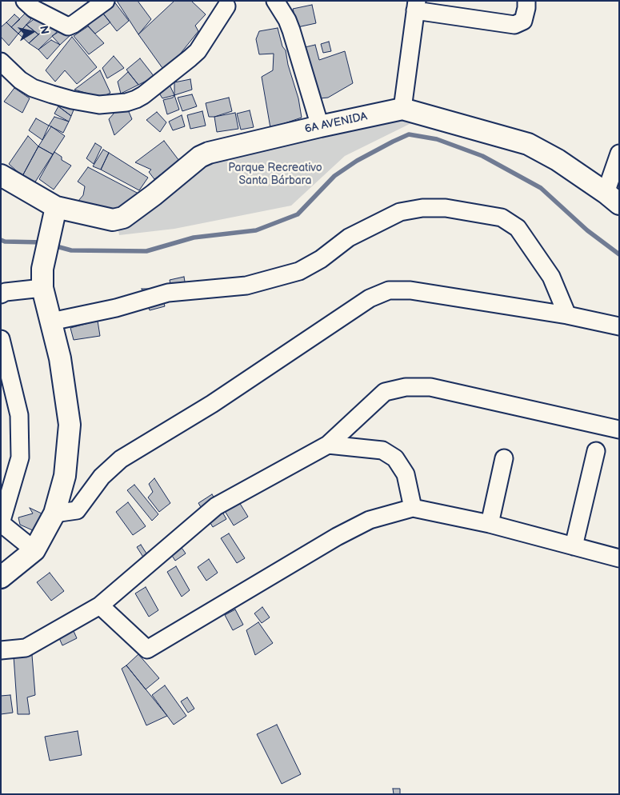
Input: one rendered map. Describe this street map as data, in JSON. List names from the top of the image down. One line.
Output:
{"streets":{"street":["6A AVENIDA"]},"parks":["Parque Recreativo Santa Bárbara"],"north":"right"}
